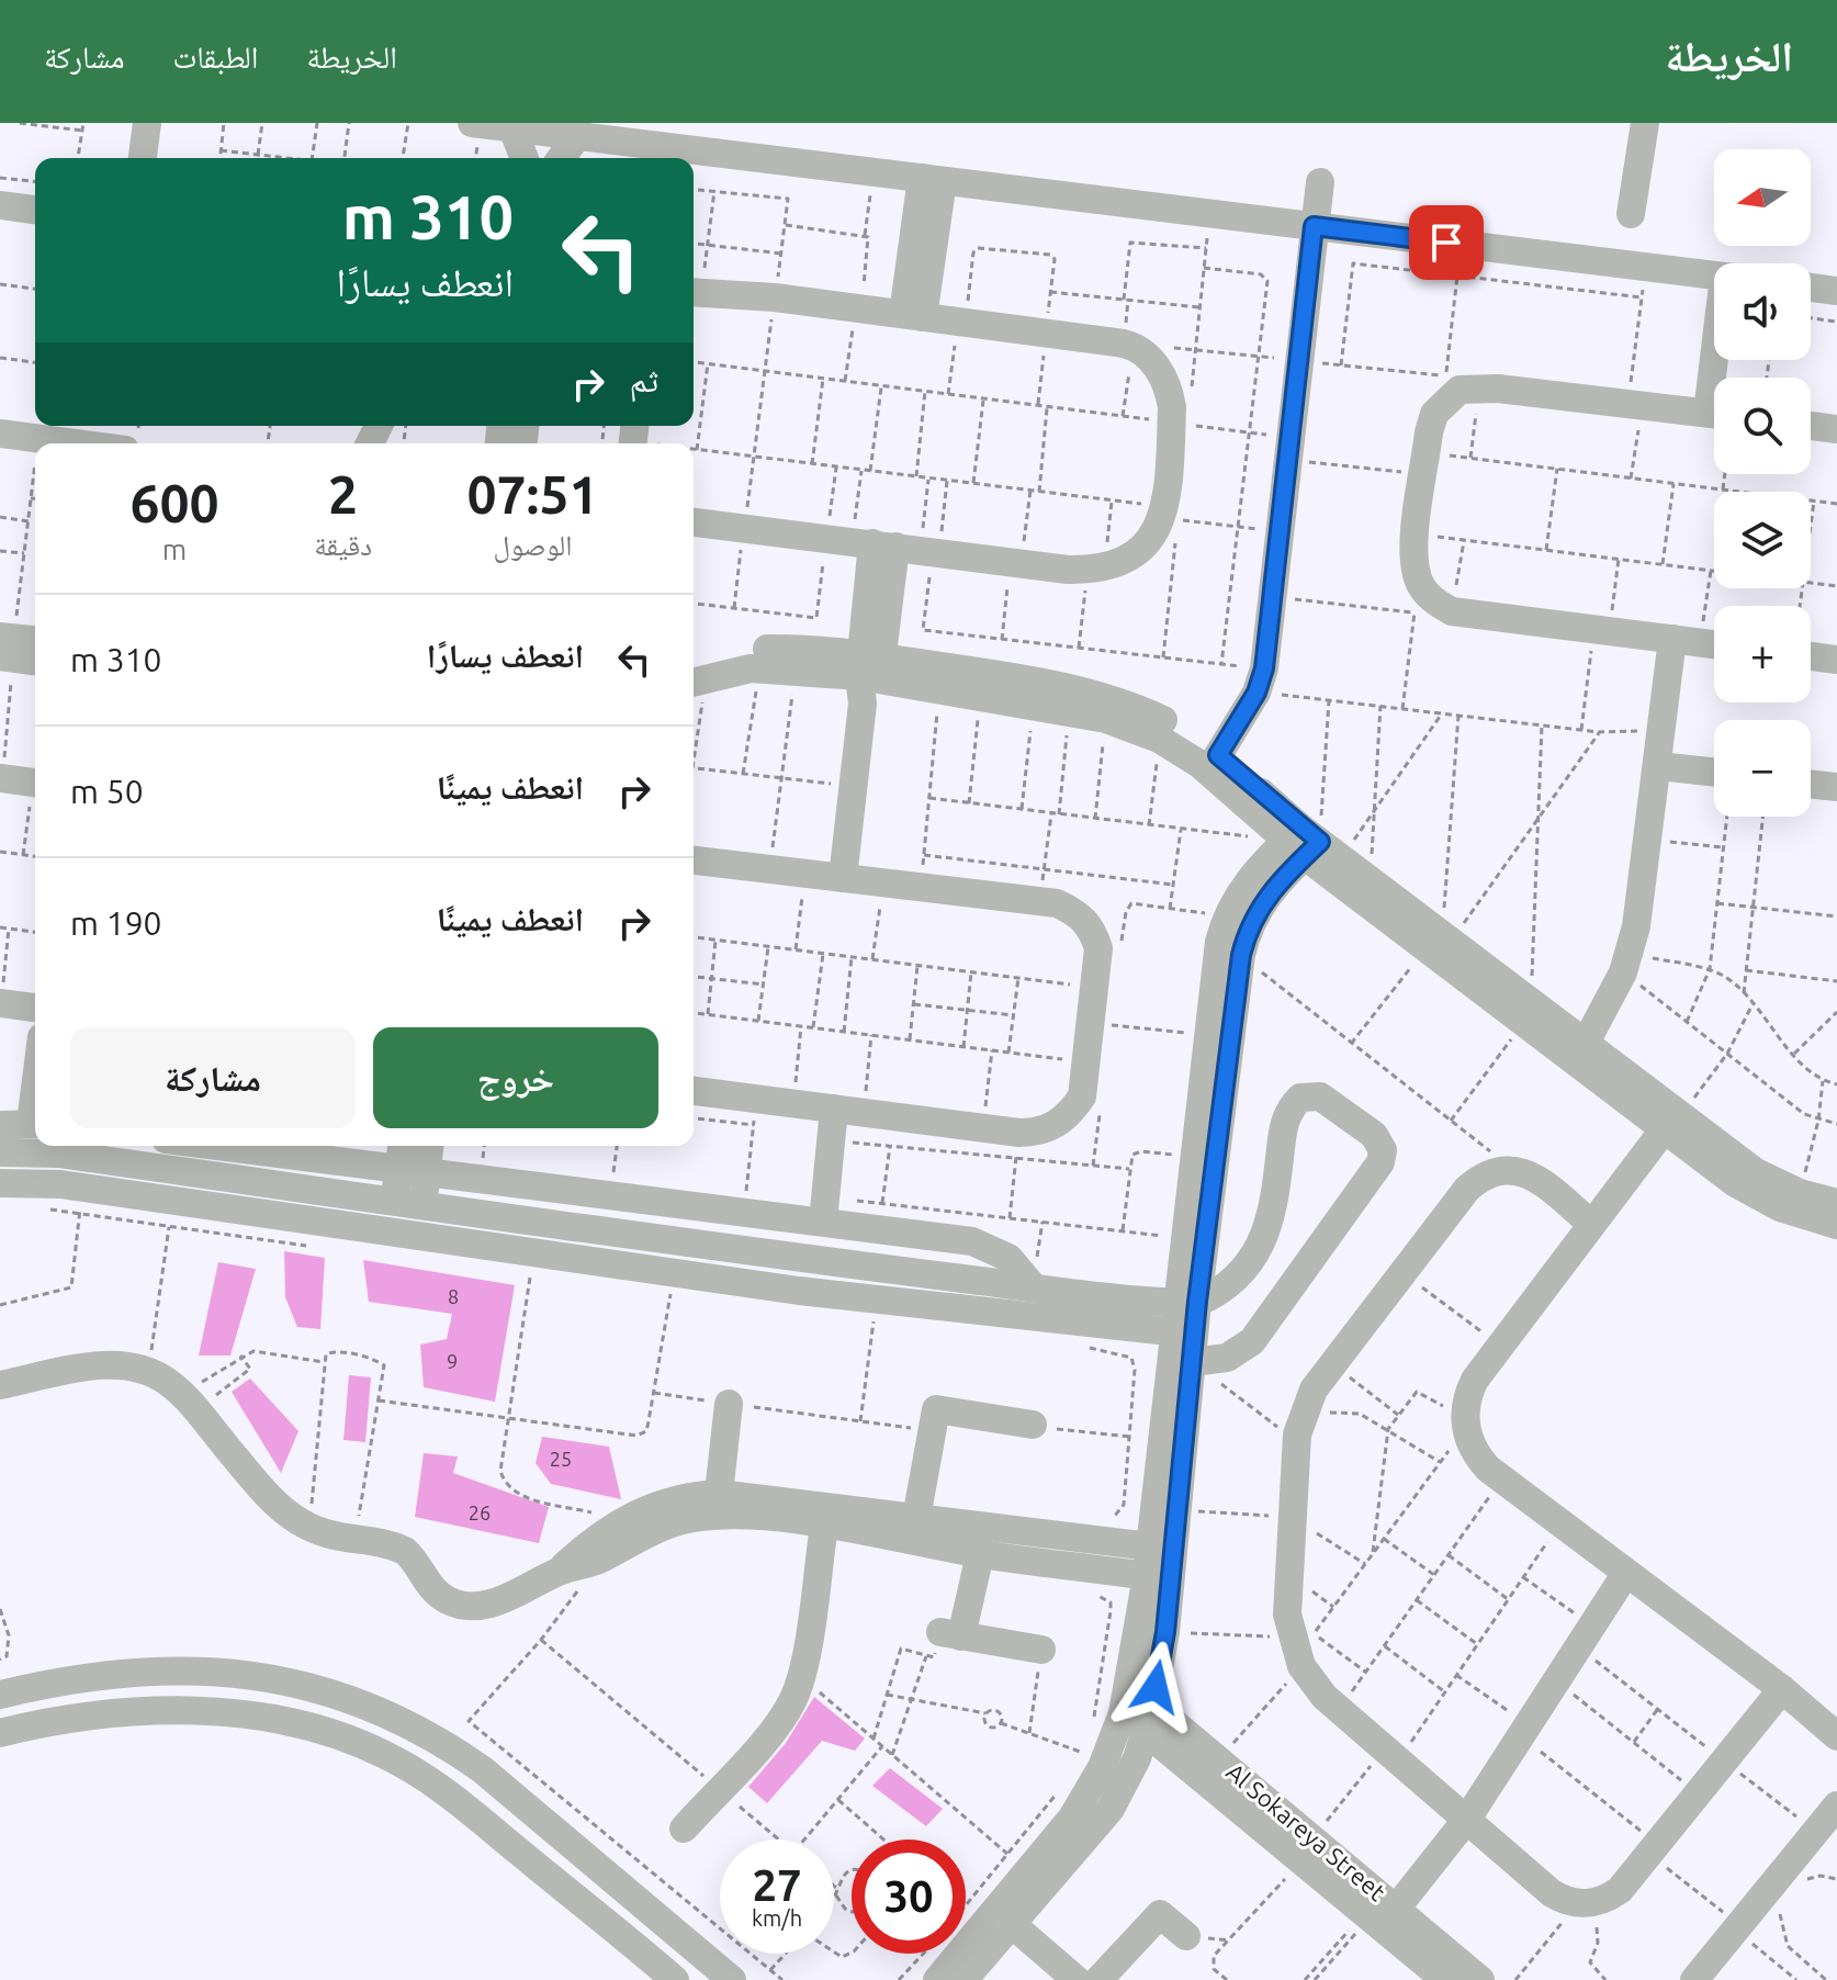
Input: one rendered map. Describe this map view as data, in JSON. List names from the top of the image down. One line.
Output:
{"streets":{"street":["Al Sokareya Street"]},"house_numbers":["8","9","25","26"],"north":"left","page":{"header":"الخريطة","nav":["الخريطة","الطبقات","مشاركة"],"map_buttons":["+","−"],"turn":["310 m","انعطف يسارًا"],"then":"ثم","eta":["07:51","الوصول","2","دقيقة","600","m"],"list":[{"name":"انعطف يسارًا","value":"310 m"},{"name":"انعطف يمينًا","value":"50 m"},{"name":"انعطف يمينًا","value":"190 m"}],"buttons":["خروج","مشاركة"],"speed":"27 km/h","limit":"30"}}
